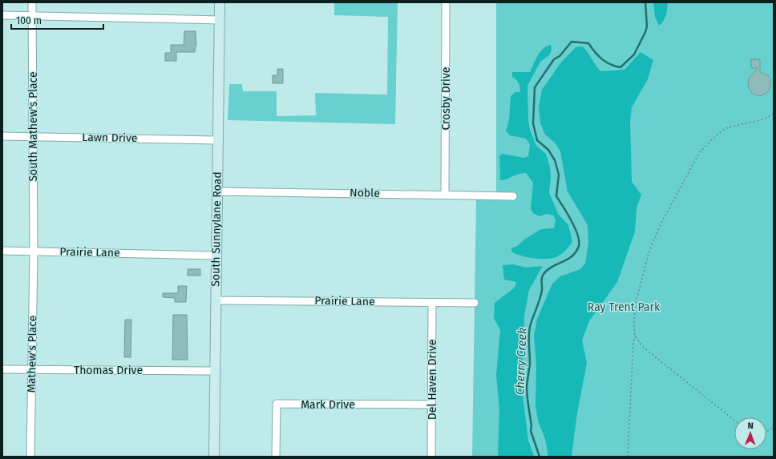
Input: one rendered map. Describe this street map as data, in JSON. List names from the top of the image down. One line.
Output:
{"streets":{"main road":["South Sunnylane Road"],"street":["Crosby Drive","South Mathew's Place","Lawn Drive","Noble","Prairie Lane","Mathew's Place","Thomas Drive","Del Haven Drive","Mark Drive"]},"crossings":[["Crosby Drive","Noble"],["South Mathew's Place","Lawn Drive"],["South Mathew's Place","Prairie Lane"],["South Mathew's Place","Mathew's Place"],["Lawn Drive","South Sunnylane Road"],["Noble","South Sunnylane Road"],["South Sunnylane Road","Prairie Lane"],["South Sunnylane Road","Thomas Drive"],["Prairie Lane","Mathew's Place"],["Prairie Lane","Del Haven Drive"],["Mathew's Place","Thomas Drive"],["Del Haven Drive","Mark Drive"]],"water":["Cherry Creek"],"parks":["Ray Trent Park"],"scale_bar":"100 m","north":"top"}
